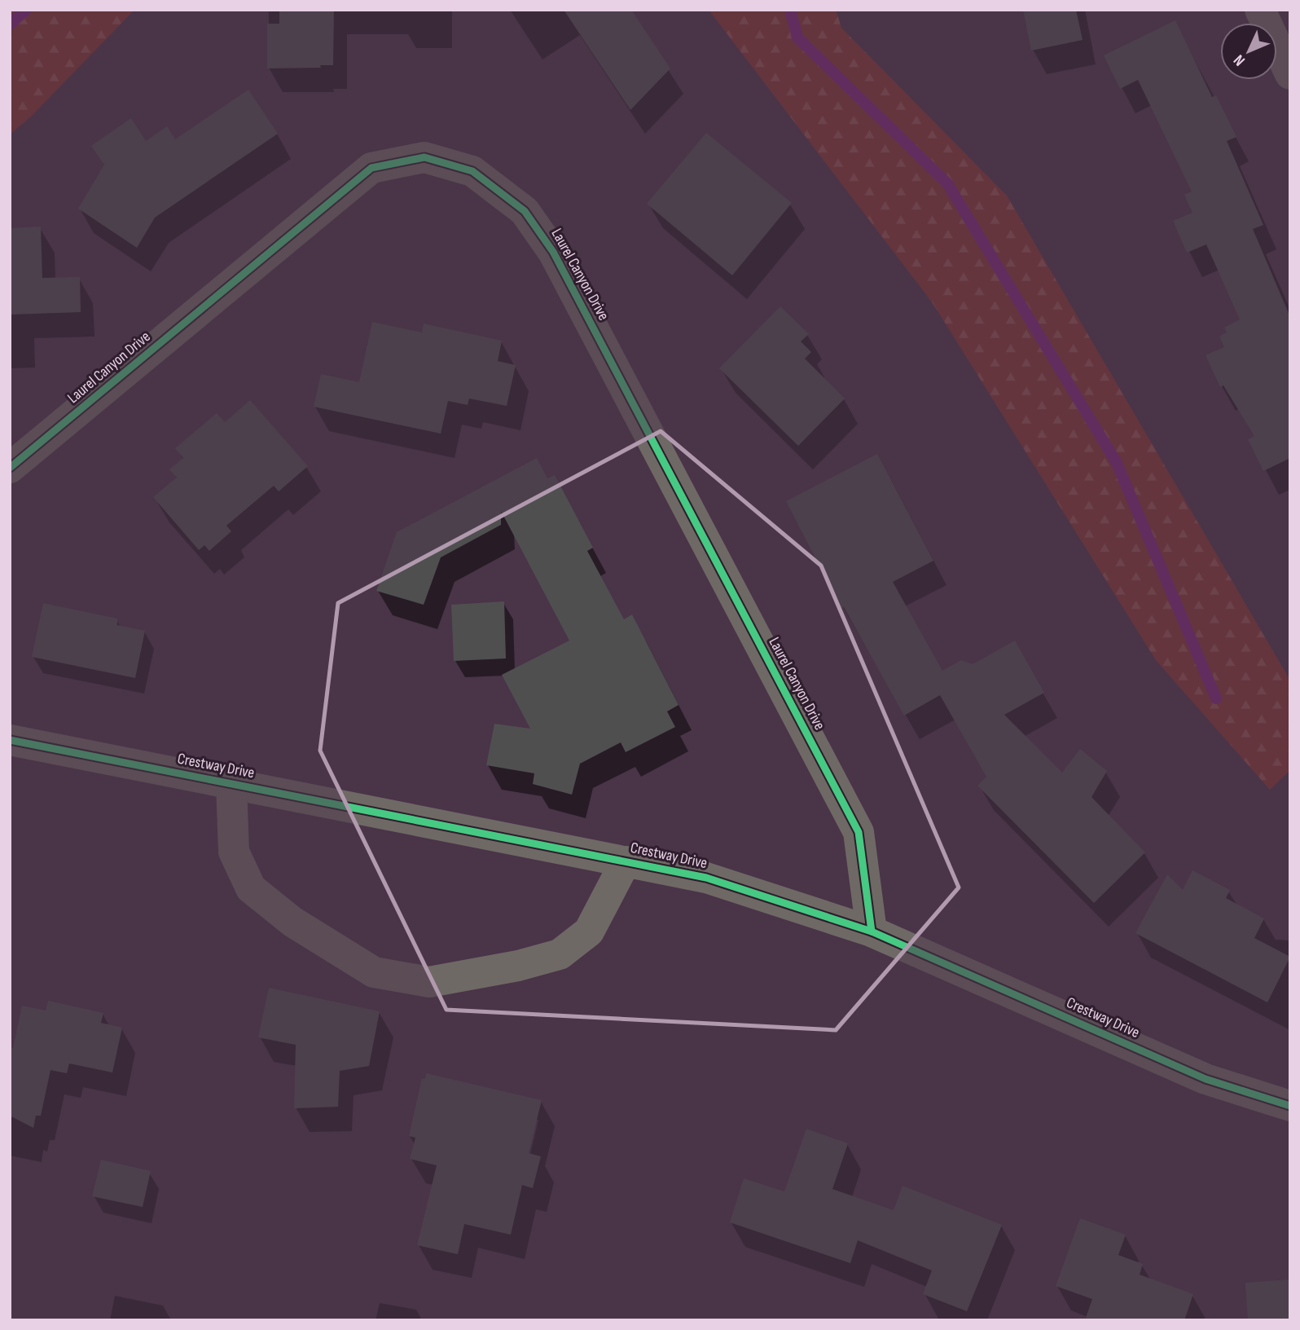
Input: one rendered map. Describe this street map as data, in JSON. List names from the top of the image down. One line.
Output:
{"streets":{"street":["Laurel Canyon Drive","Crestway Drive"]},"crossings":[["Laurel Canyon Drive","Crestway Drive"]],"north":"bottom left"}
